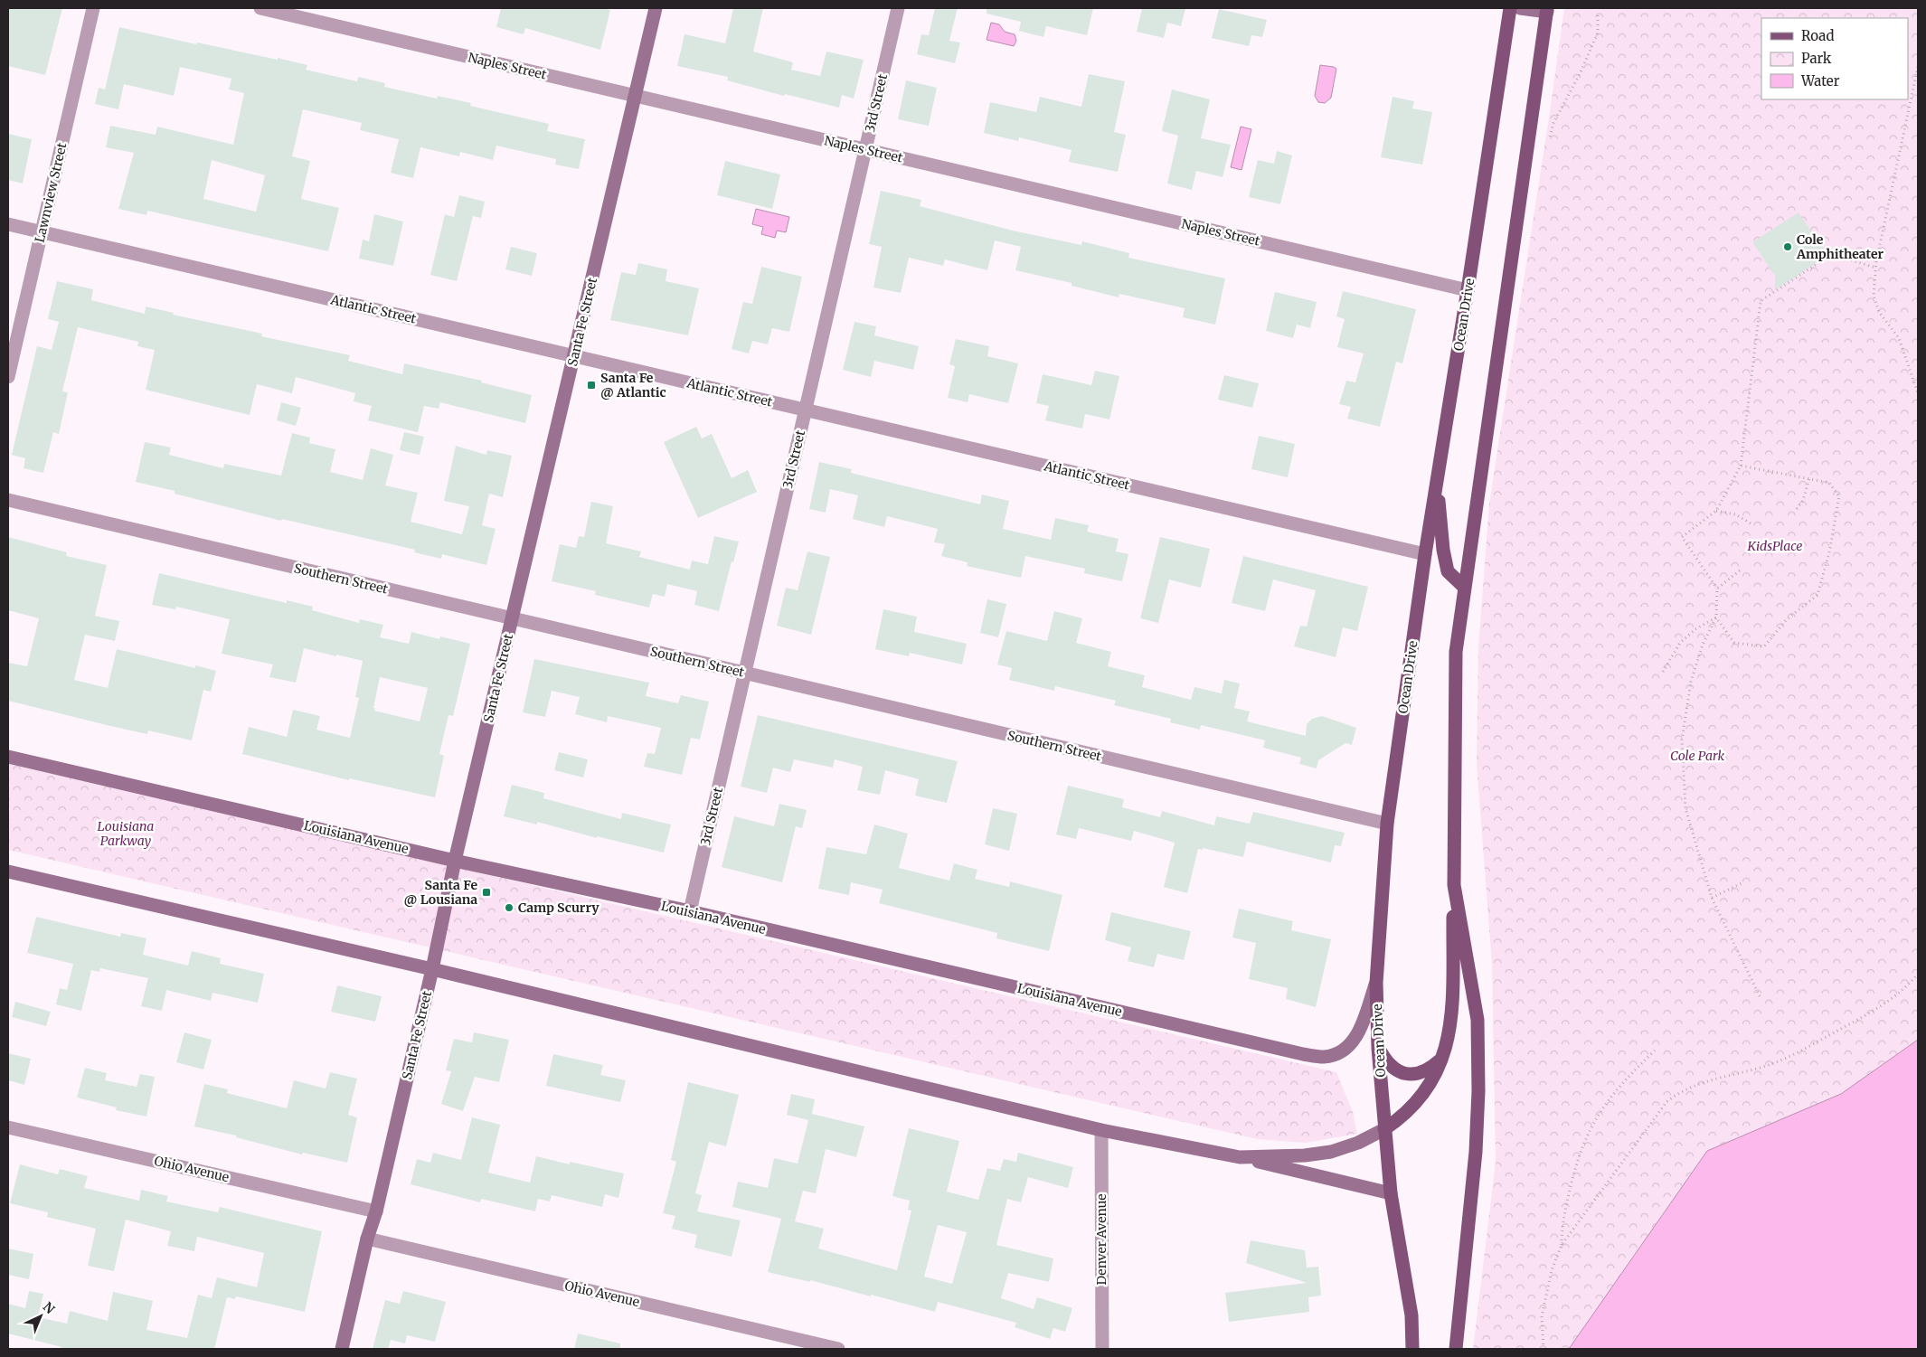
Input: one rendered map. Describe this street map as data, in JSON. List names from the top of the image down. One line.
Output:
{"streets":{"main road":["Ocean Drive","Santa Fe Street","Louisiana Avenue"],"street":["Naples Street","3rd Street","Lawnview Street","Atlantic Street","Southern Street","Ohio Avenue","Denver Avenue"]},"crossings":[["Naples Street","3rd Street"],["Naples Street","Ocean Drive"],["Naples Street","Santa Fe Street"],["3rd Street","Atlantic Street"],["3rd Street","Southern Street"],["3rd Street","Louisiana Avenue"],["Lawnview Street","Atlantic Street"],["Atlantic Street","Ocean Drive"],["Atlantic Street","Santa Fe Street"],["Ocean Drive","Southern Street"],["Ocean Drive","Louisiana Avenue"],["Santa Fe Street","Southern Street"],["Santa Fe Street","Louisiana Avenue"],["Santa Fe Street","Ohio Avenue"]],"parks":["KidsPlace","Cole Park","Louisiana Parkway"],"places":{"other":["Cole Amphitheater","Camp Scurry"],"transit":["Santa Fe @ Atlantic","Santa Fe @ Lousiana"]},"legend":["Road","Park","Water"],"north":"top right"}
